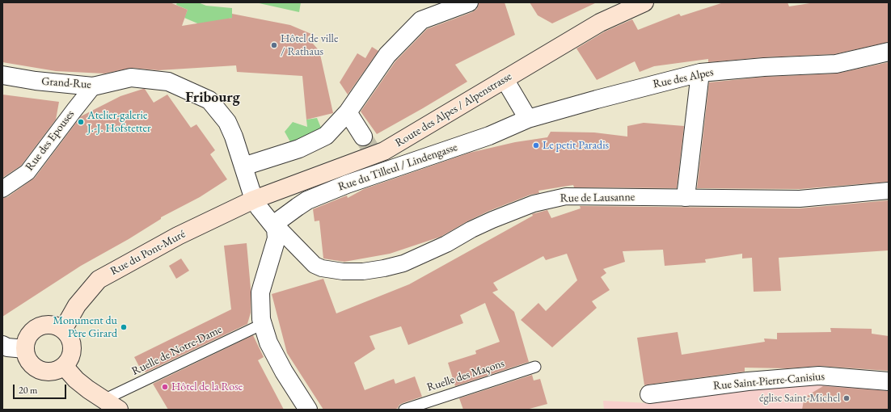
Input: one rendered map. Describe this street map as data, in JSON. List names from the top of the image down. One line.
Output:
{"streets":{"main road":["Route des Alpes / Alpenstrasse","Rue du Pont-Muré"],"street":["Rue des Alpes","Grand-Rue","Rue des Epouses","Rue du Tilleul / Lindengasse","Rue de Lausanne","Rue Saint-Pierre-Canisius"],"lane":["Ruelle de Notre-Dame","Ruelle des Maçons"]},"crossings":[["Rue des Alpes","Rue du Tilleul / Lindengasse"],["Grand-Rue","Rue des Epouses"],["Grand-Rue","Rue de Lausanne"],["Route des Alpes / Alpenstrasse","Rue de Lausanne"],["Route des Alpes / Alpenstrasse","Rue du Pont-Muré"],["Rue du Tilleul / Lindengasse","Rue de Lausanne"],["Rue de Lausanne","Rue du Pont-Muré"]],"districts":["Fribourg"],"places":["Hôtel de ville / Rathaus","Atelier-galerie J.-J. Hofstetter","Le petit Paradis","Monument du Père Girard","Hôtel de la Rose","église Saint-Michel"],"scale_bar":"20 m"}
